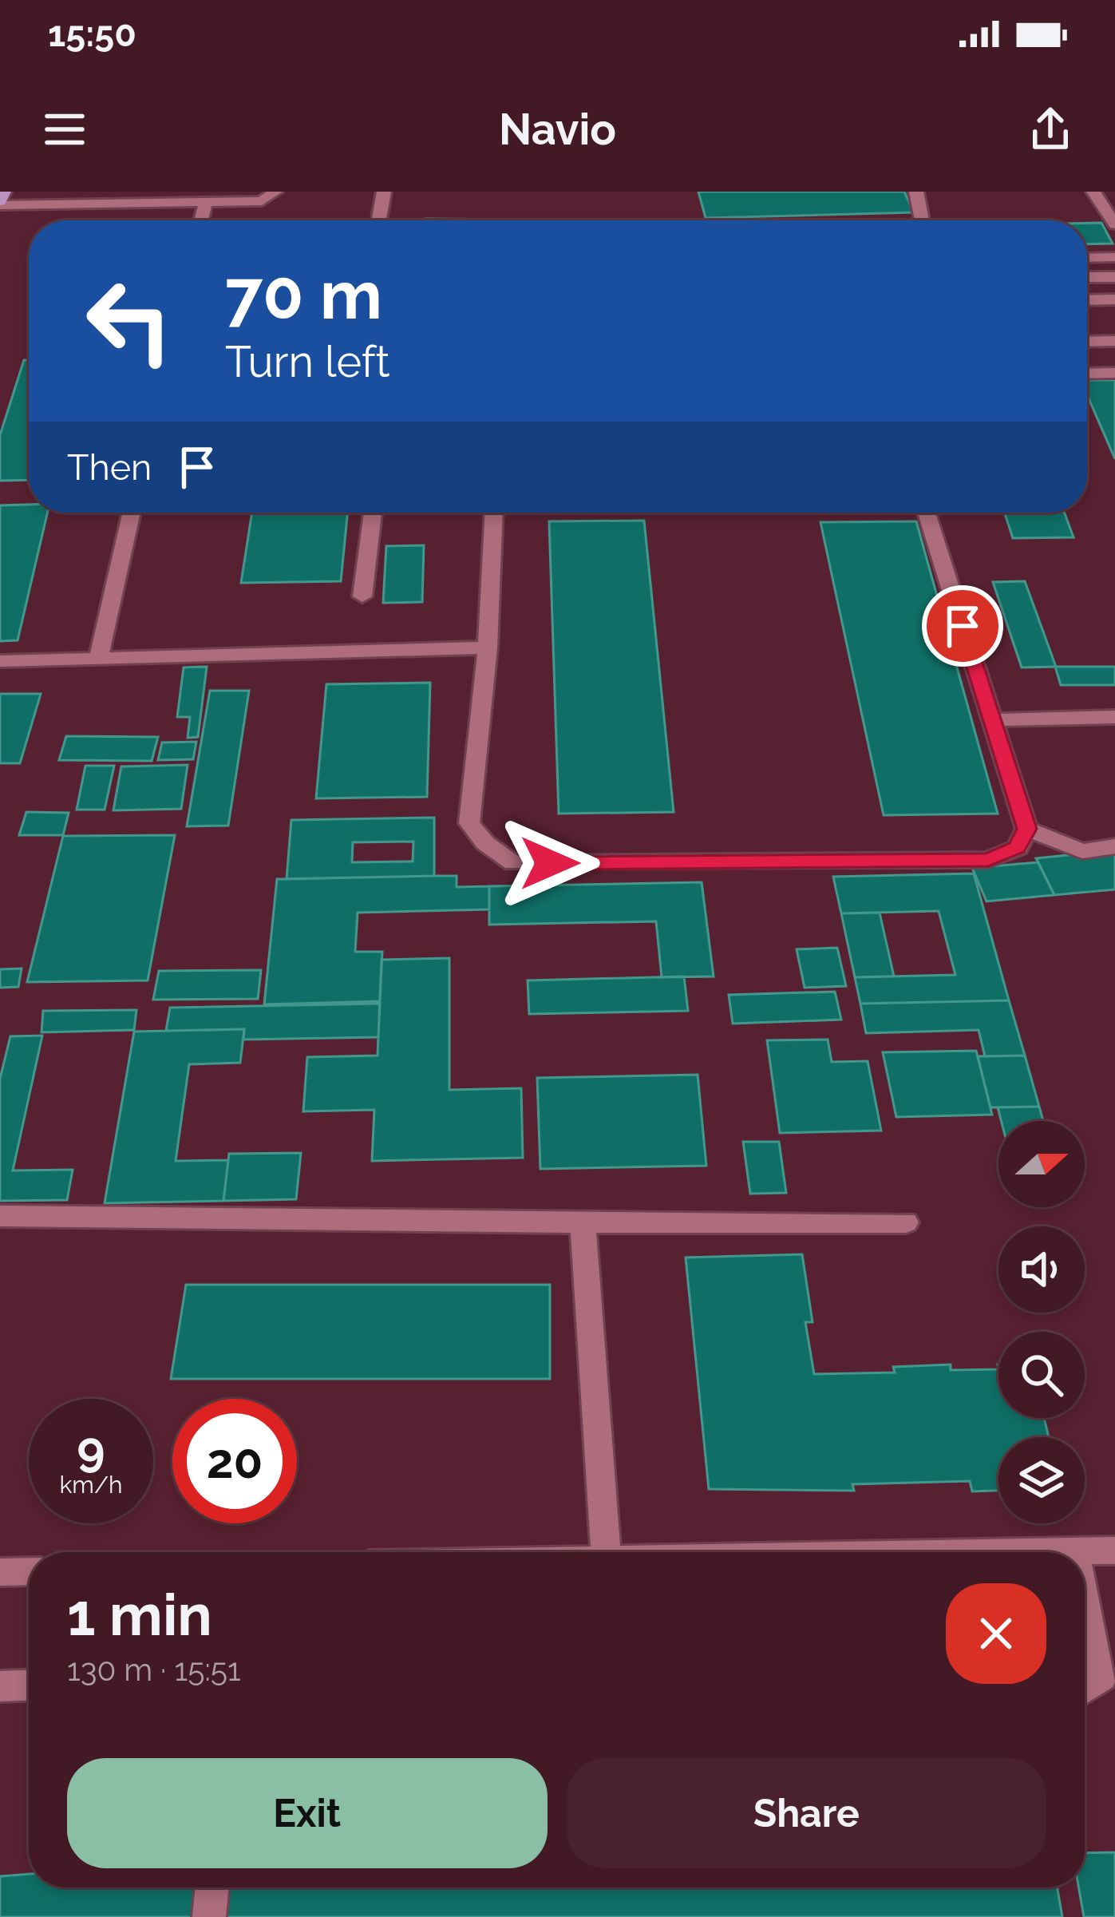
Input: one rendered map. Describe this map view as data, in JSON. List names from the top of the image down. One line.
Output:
{"north":"right","page":{"status":"15:50","header":"Navio","turn":["70 m","Turn left"],"then":"Then","speed":"9 km/h","limit":"20","heading":["1 min","130 m · 15:51"],"buttons":["Exit","Share"]}}
